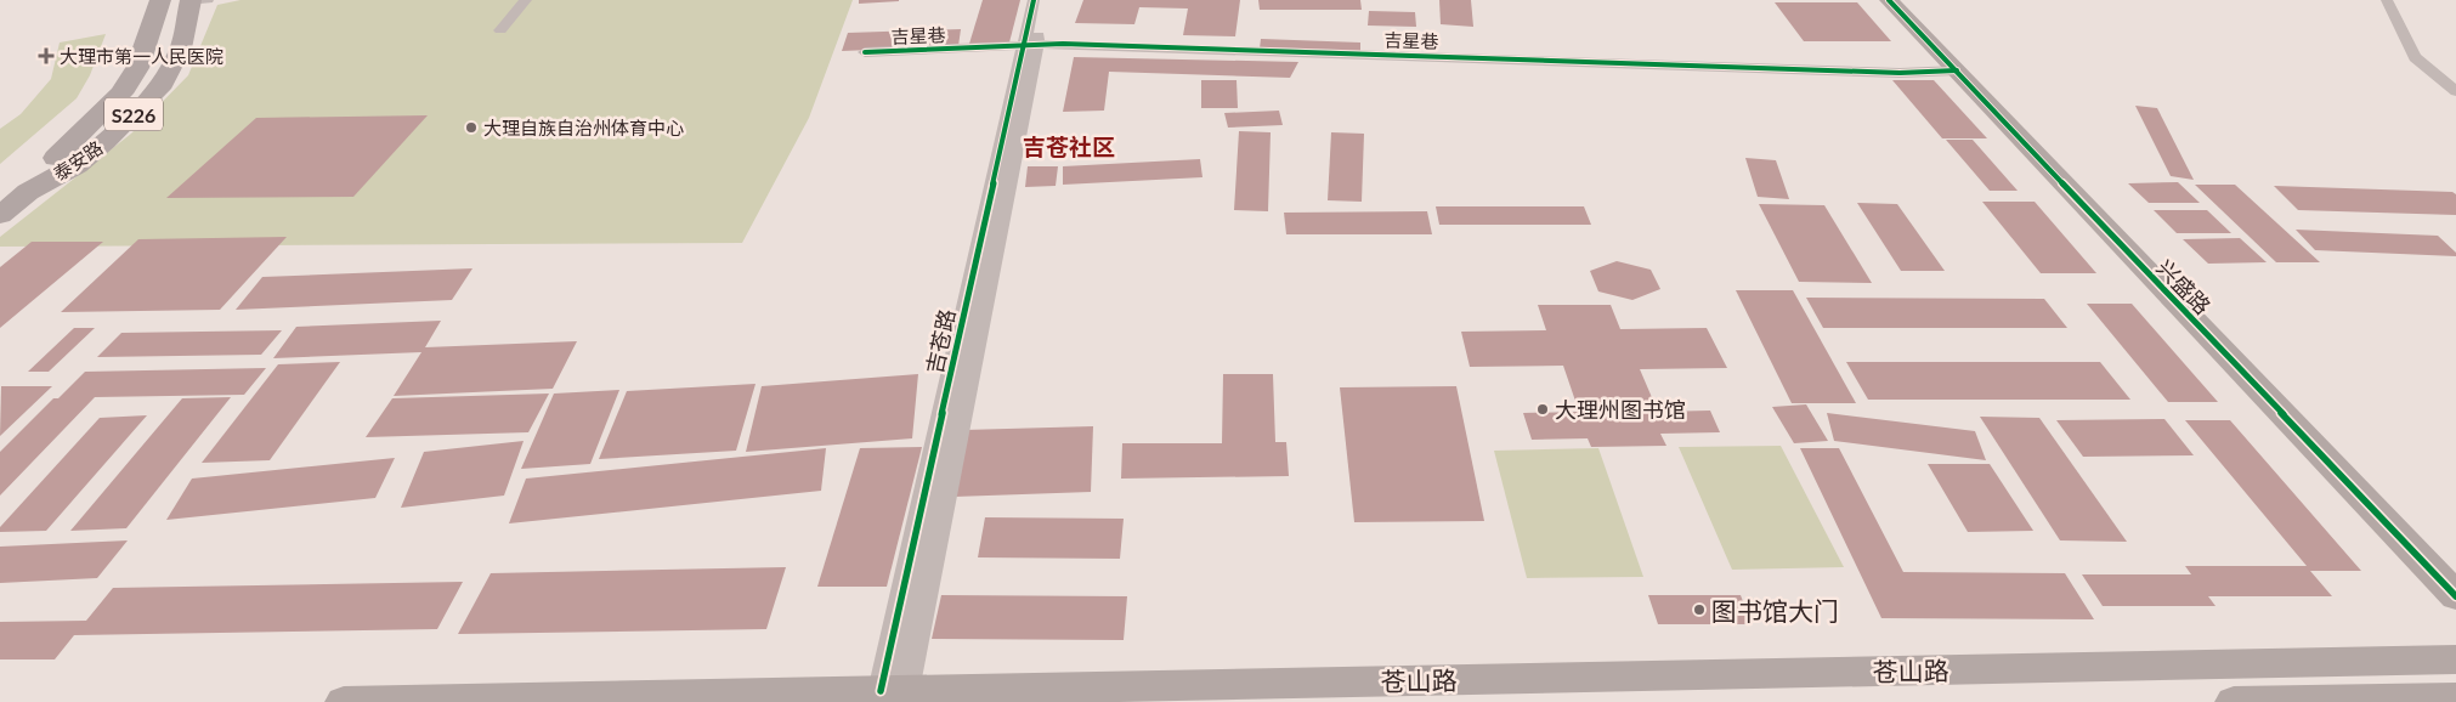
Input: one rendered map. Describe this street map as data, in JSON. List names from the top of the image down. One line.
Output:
{"streets":{"main road":["S226","泰安路","兴盛路","苍山路"],"street":["吉星巷","吉苍路"]},"crossings":[["吉星巷","兴盛路"],["吉星巷","吉苍路"],["吉苍路","苍山路"]],"districts":["吉苍社区"],"places":{"health":["大理市第一人民医院"],"other":["大理自族自治州体育中心","大理州图书馆","图书馆大门"]}}
